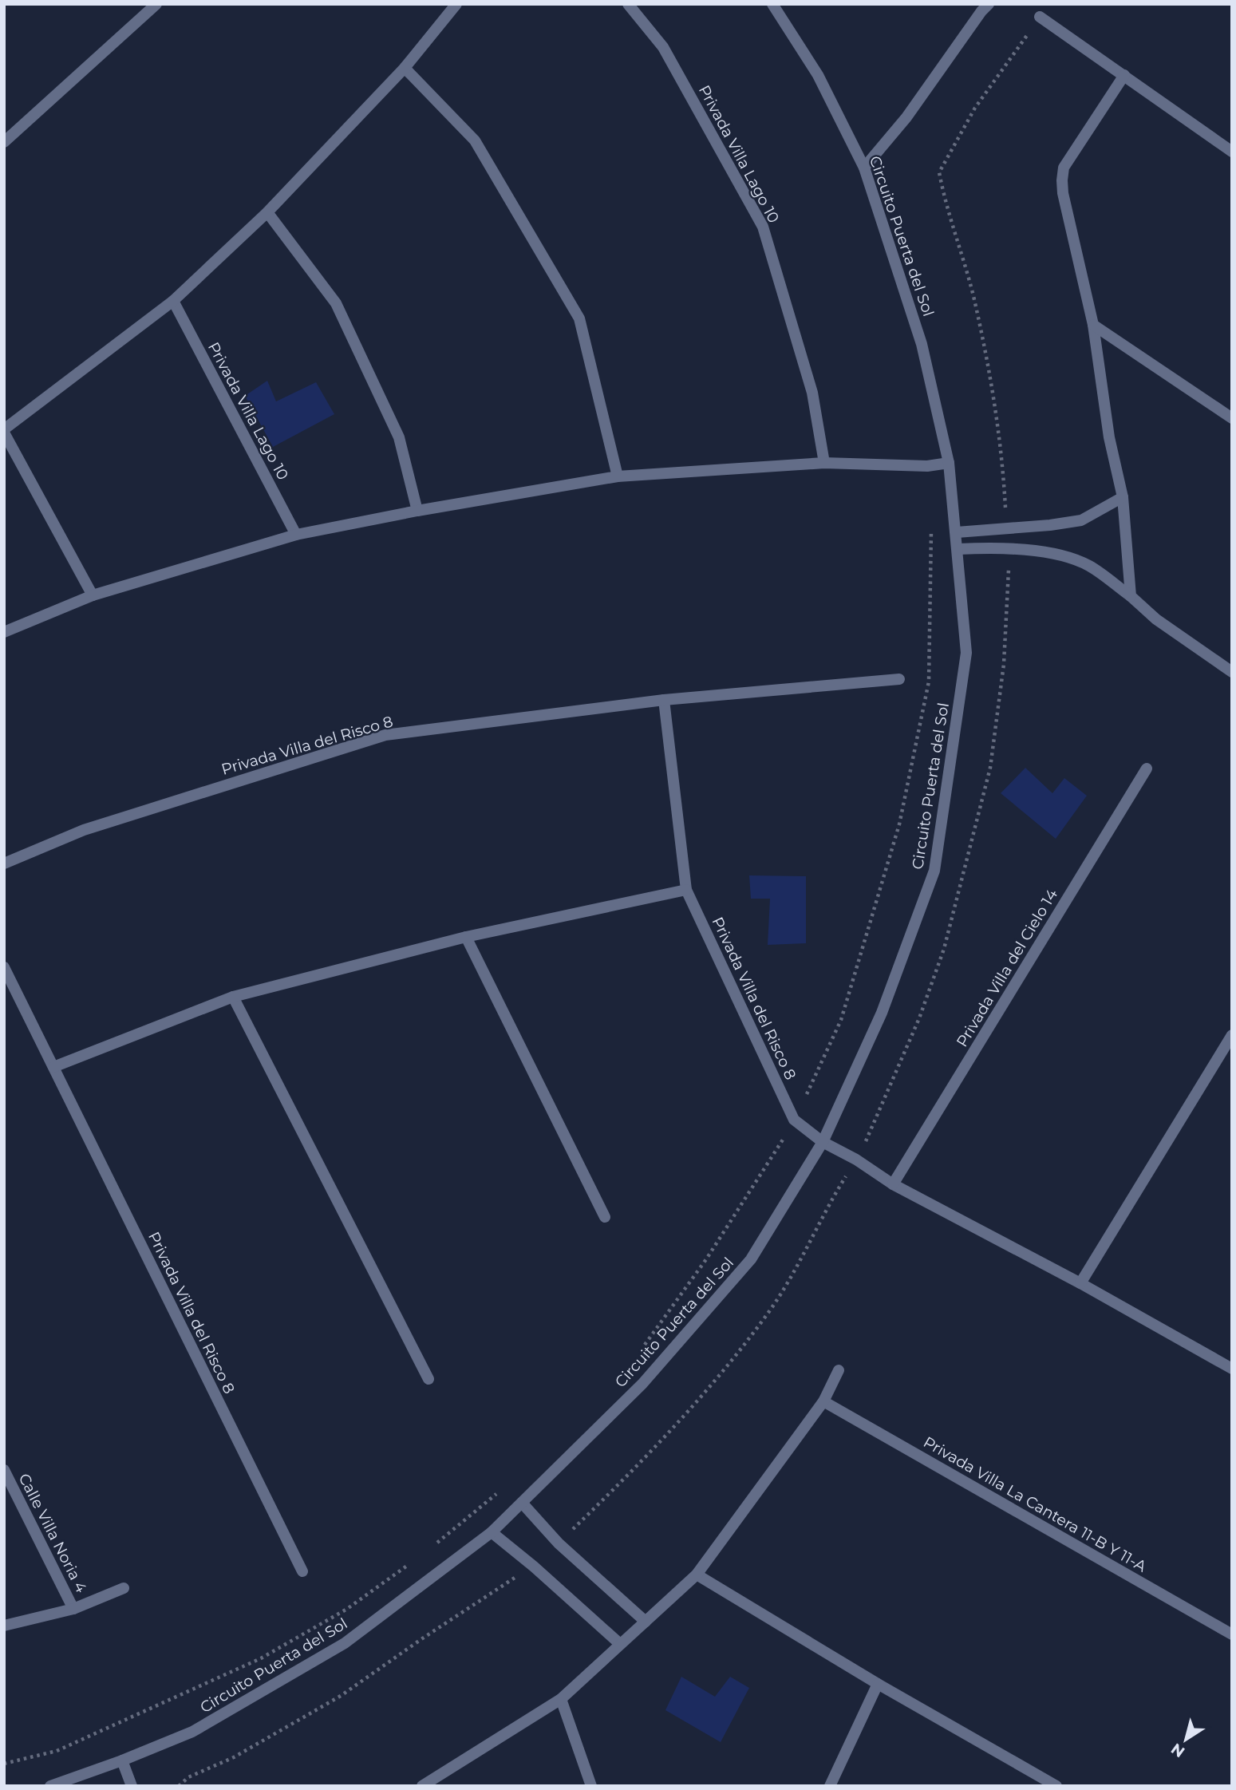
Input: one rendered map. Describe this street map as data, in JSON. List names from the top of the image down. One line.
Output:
{"streets":{"street":["Privada Villa Lago 10","Circuito Puerta del Sol","Privada Villa del Risco 8","Privada Villa del Cielo 14","Privada Villa La Cantera 11-B Y 11-A","Calle Villa Noria 4"]},"north":"bottom left"}
